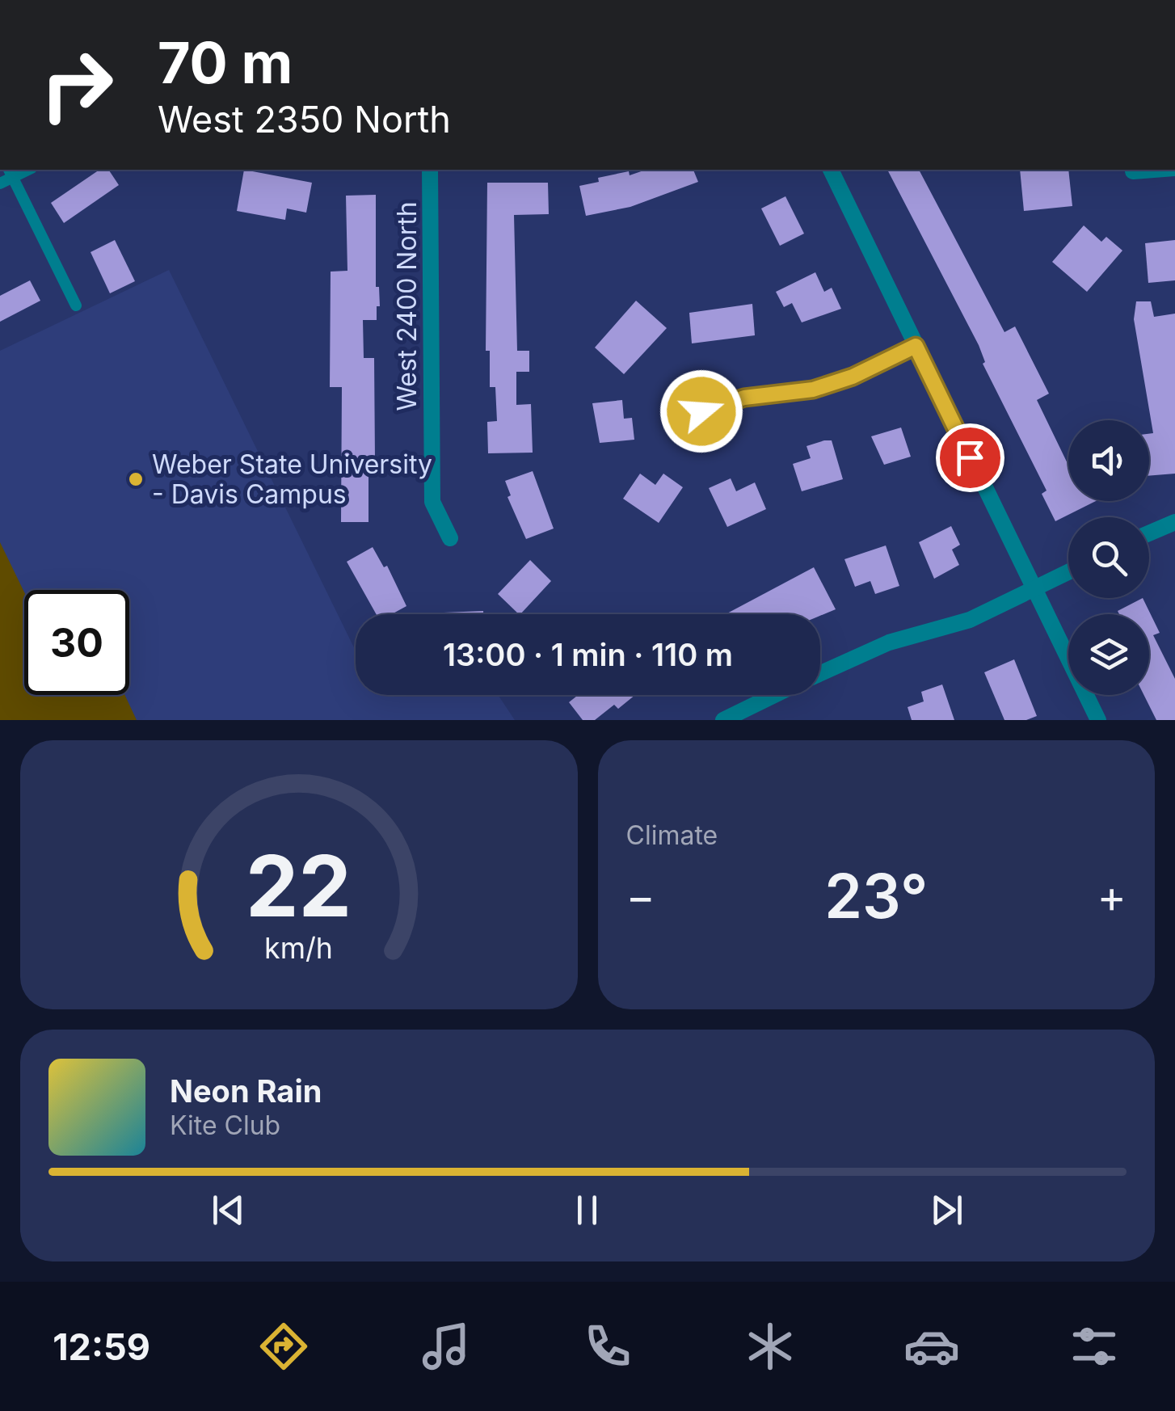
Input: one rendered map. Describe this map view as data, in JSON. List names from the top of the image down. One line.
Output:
{"streets":{"street":["West 2400 North"]},"places":["Weber State University - Davis Campus"],"page":{"turn":["70 m","West 2350 North"],"limit":"30","trip":"13:00 · 1 min · 110 m","tile":"Climate","heat":["−","23°","+"],"song":["Neon Rain","Kite Club"],"tabs":"12:59","gauge":["22","km/h"]}}
